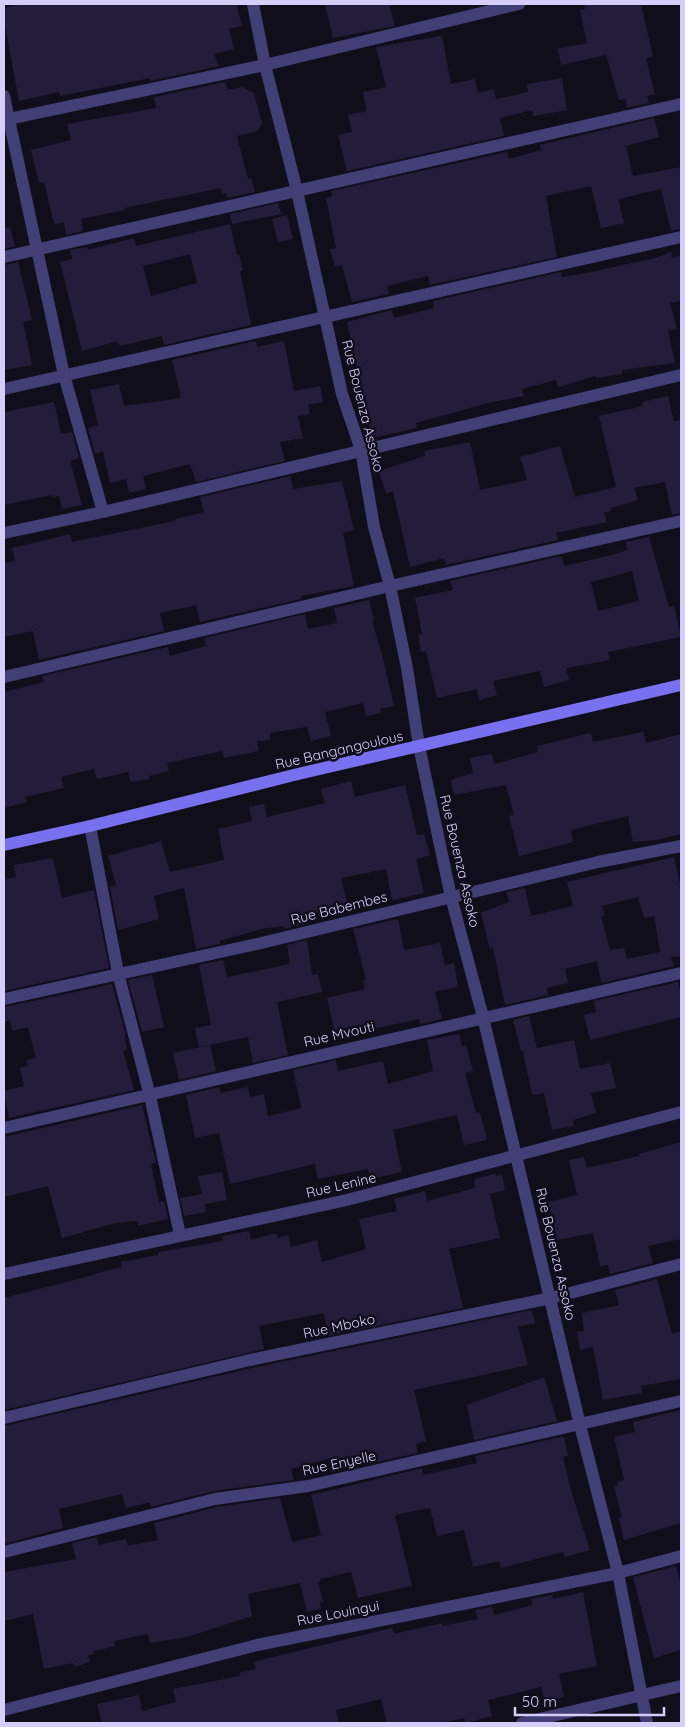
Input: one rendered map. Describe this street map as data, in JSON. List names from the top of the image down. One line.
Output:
{"streets":{"street":["Rue Bouenza Assoko","Rue Bangangoulous","Rue Babembes","Rue Mvouti","Rue Lenine","Rue Mboko","Rue Enyelle","Rue Louingui"]},"crossings":[["Rue Bouenza Assoko","Rue Bangangoulous"],["Rue Bouenza Assoko","Rue Babembes"],["Rue Bouenza Assoko","Rue Mvouti"],["Rue Bouenza Assoko","Rue Lenine"],["Rue Bouenza Assoko","Rue Mboko"],["Rue Bouenza Assoko","Rue Enyelle"],["Rue Bouenza Assoko","Rue Louingui"]],"scale_bar":"50 m"}
